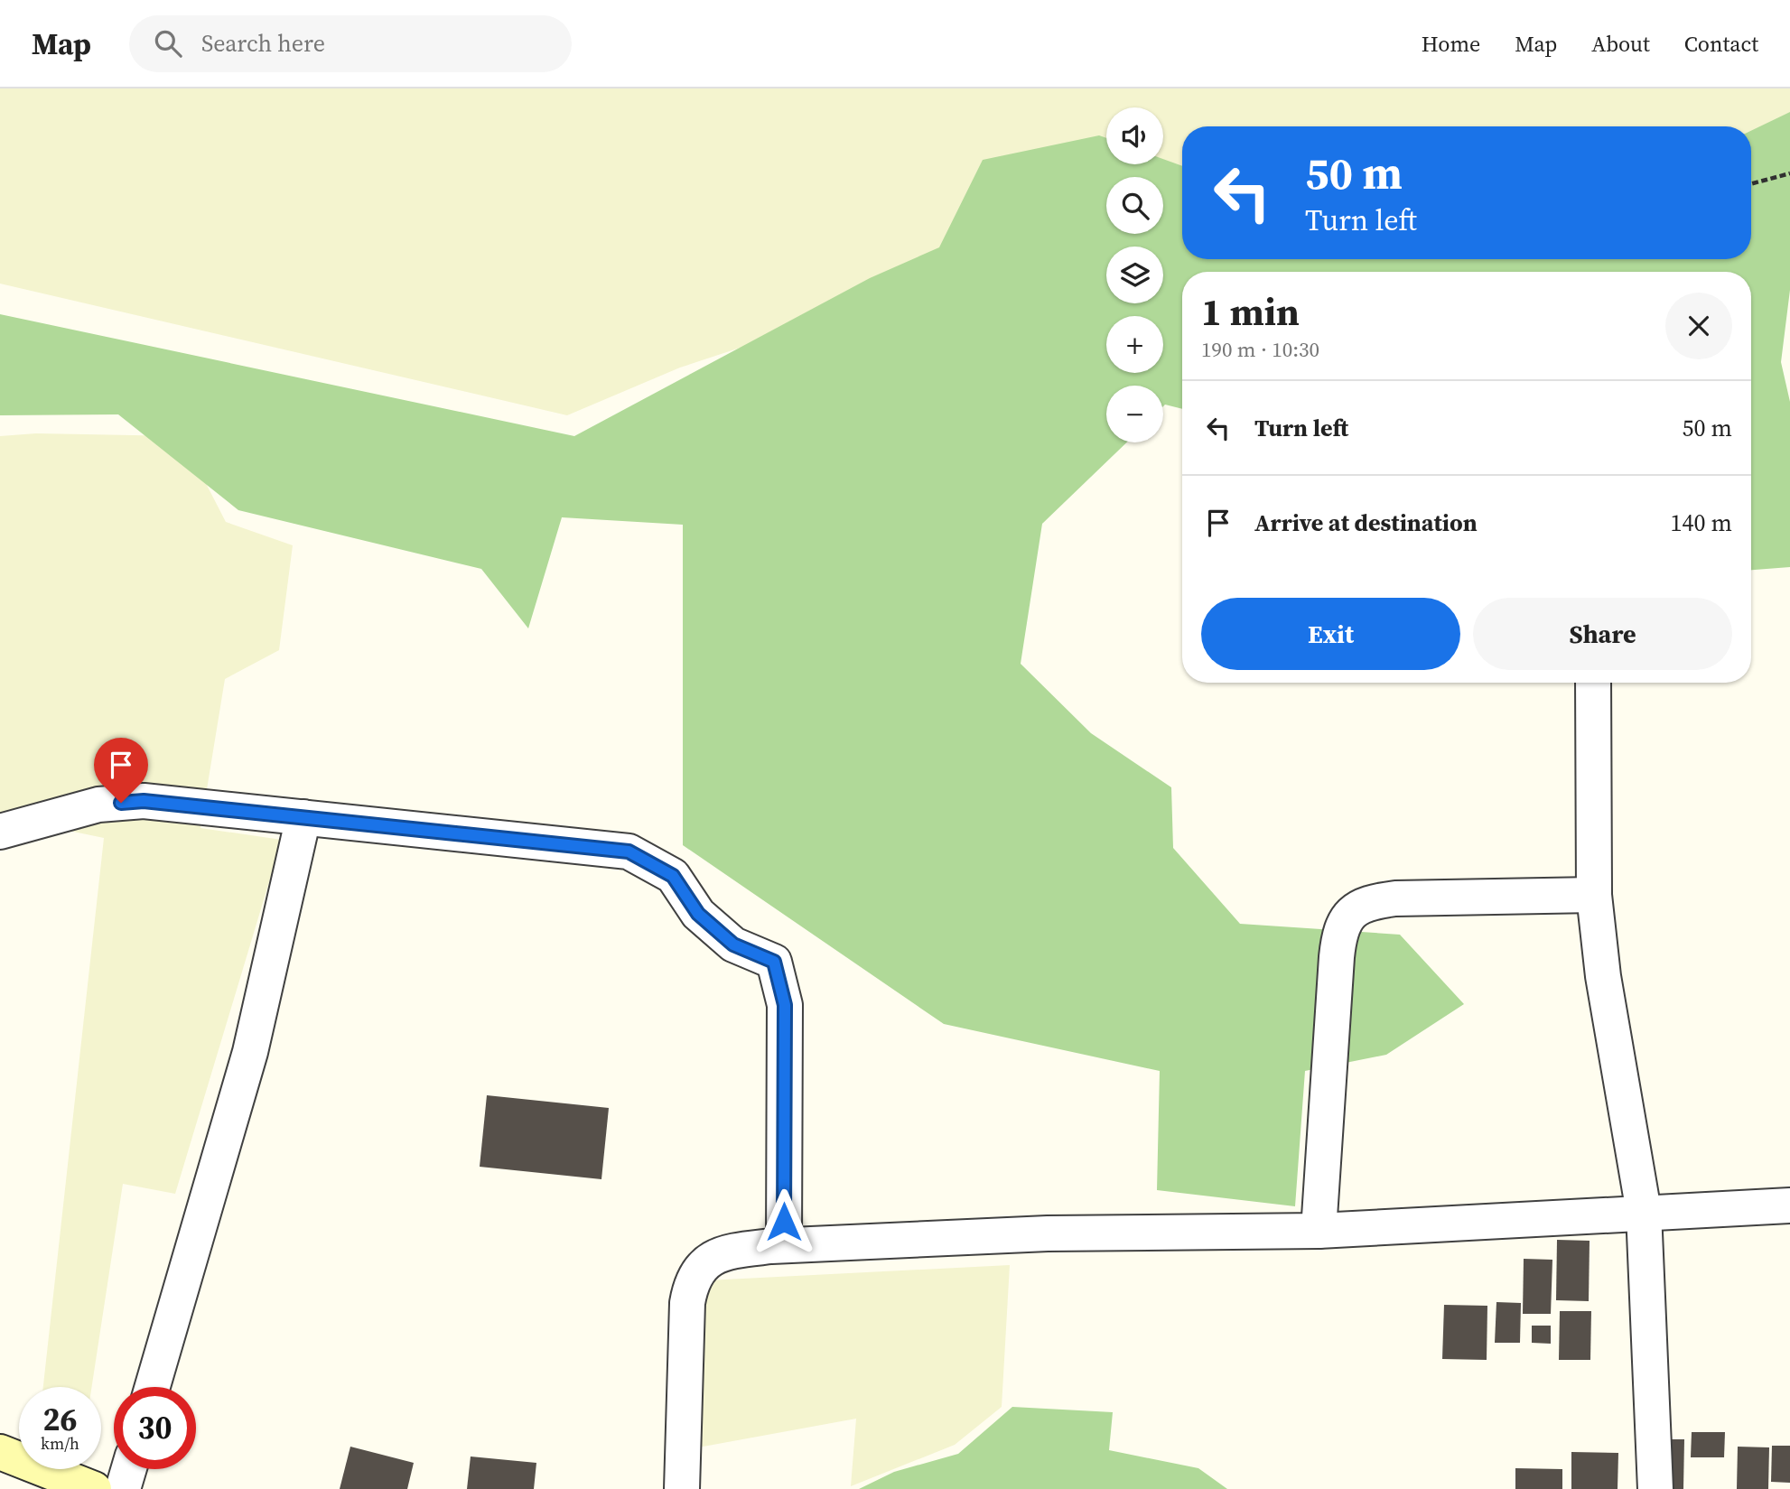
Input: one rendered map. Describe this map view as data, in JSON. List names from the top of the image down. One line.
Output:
{"page":{"header":"Map","search":"Search here","nav":["Home","Map","About","Contact"],"map_buttons":["+","−"],"turn":["50 m","Turn left"],"heading":["1 min","190 m · 10:30"],"list":[{"name":"Turn left","value":"50 m"},{"name":"Arrive at destination","value":"140 m"}],"buttons":["Exit","Share"],"speed":"26 km/h","limit":"30"}}
